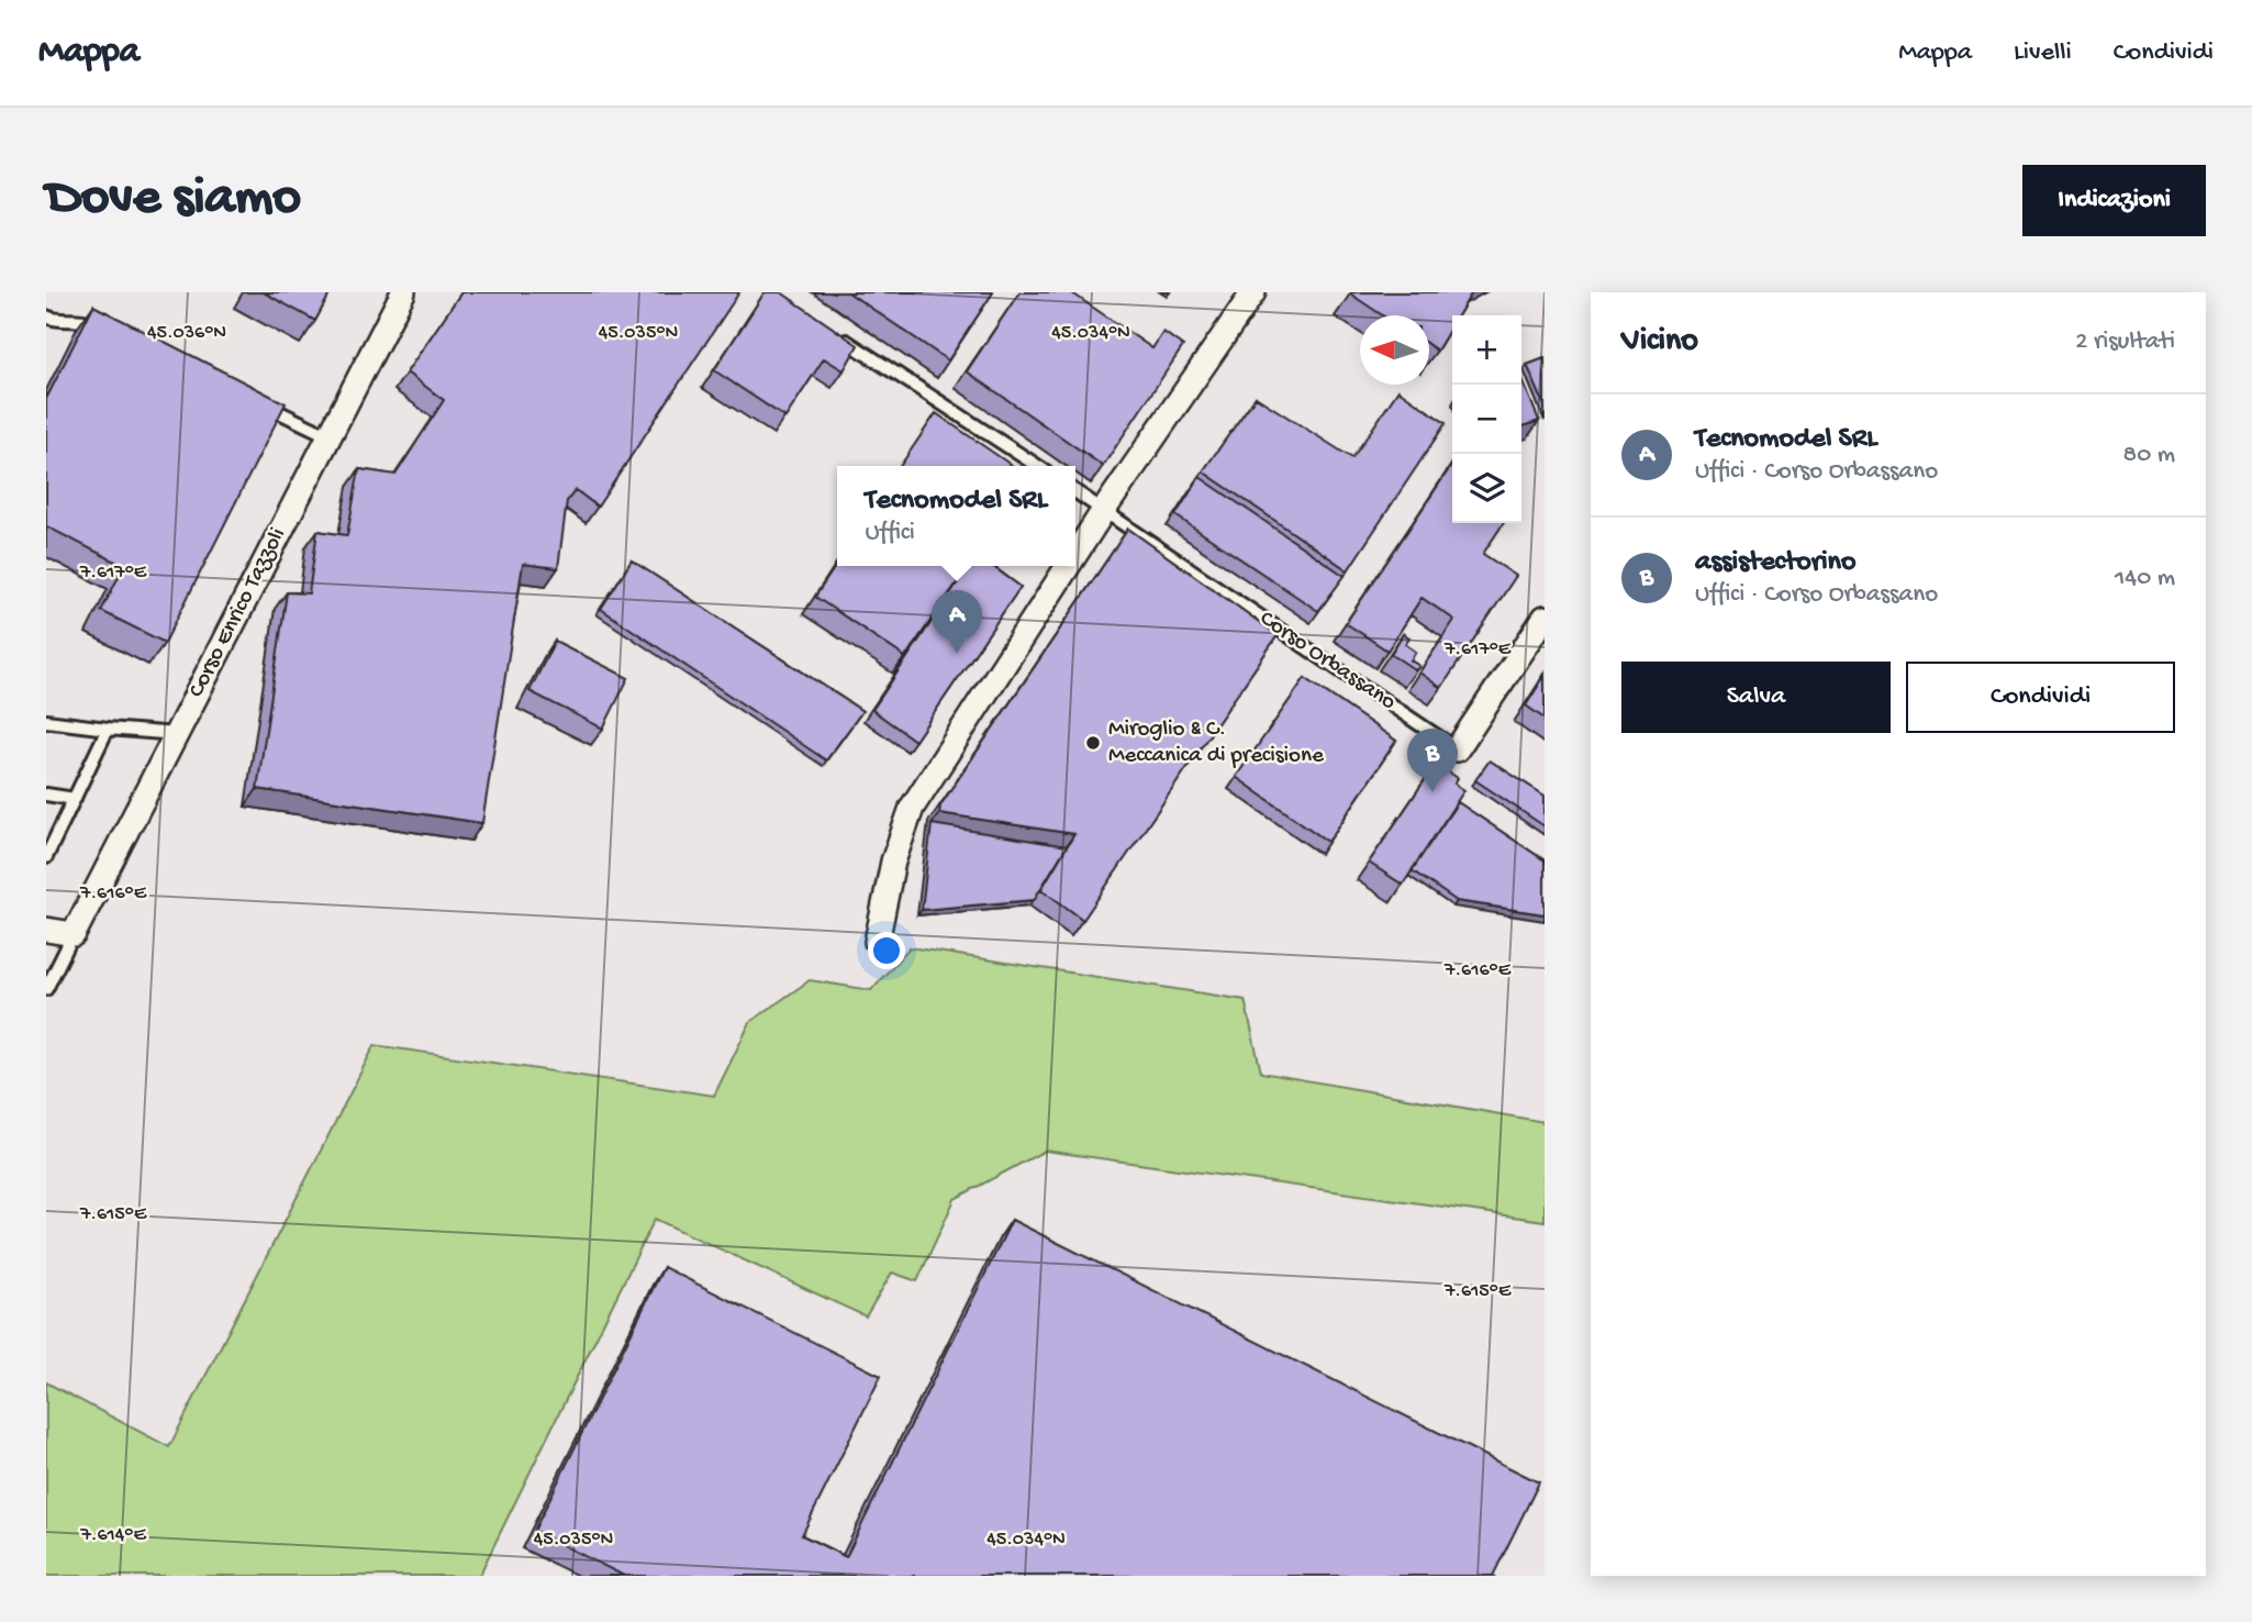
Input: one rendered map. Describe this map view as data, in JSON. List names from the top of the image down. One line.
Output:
{"streets":{"street":["Corso Enrico Tazzoli","Corso Orbassano"]},"places":["Miroglio & C. Meccanica di precisione"],"north":"left","page":{"header":"Mappa","nav":["Mappa","Livelli","Condividi"],"buttons":["Indicazioni",["Salva","Condividi"]],"title":"Dove siamo","heading":["Vicino","2 risultati"],"map_buttons":["+","−"],"list":[{"mark":"A","name":"Tecnomodel SRL","note":"Uffici · Corso Orbassano","value":"80 m"},{"mark":"B","name":"assistectorino","note":"Uffici · Corso Orbassano","value":"140 m"}],"popup":["Tecnomodel SRL","Uffici"],"pins":["A","B"]},"coordinates":["45.036°N","45.035°N","45.034°N","7.617°E","7.616°E","7.615°E","7.614°E"]}
